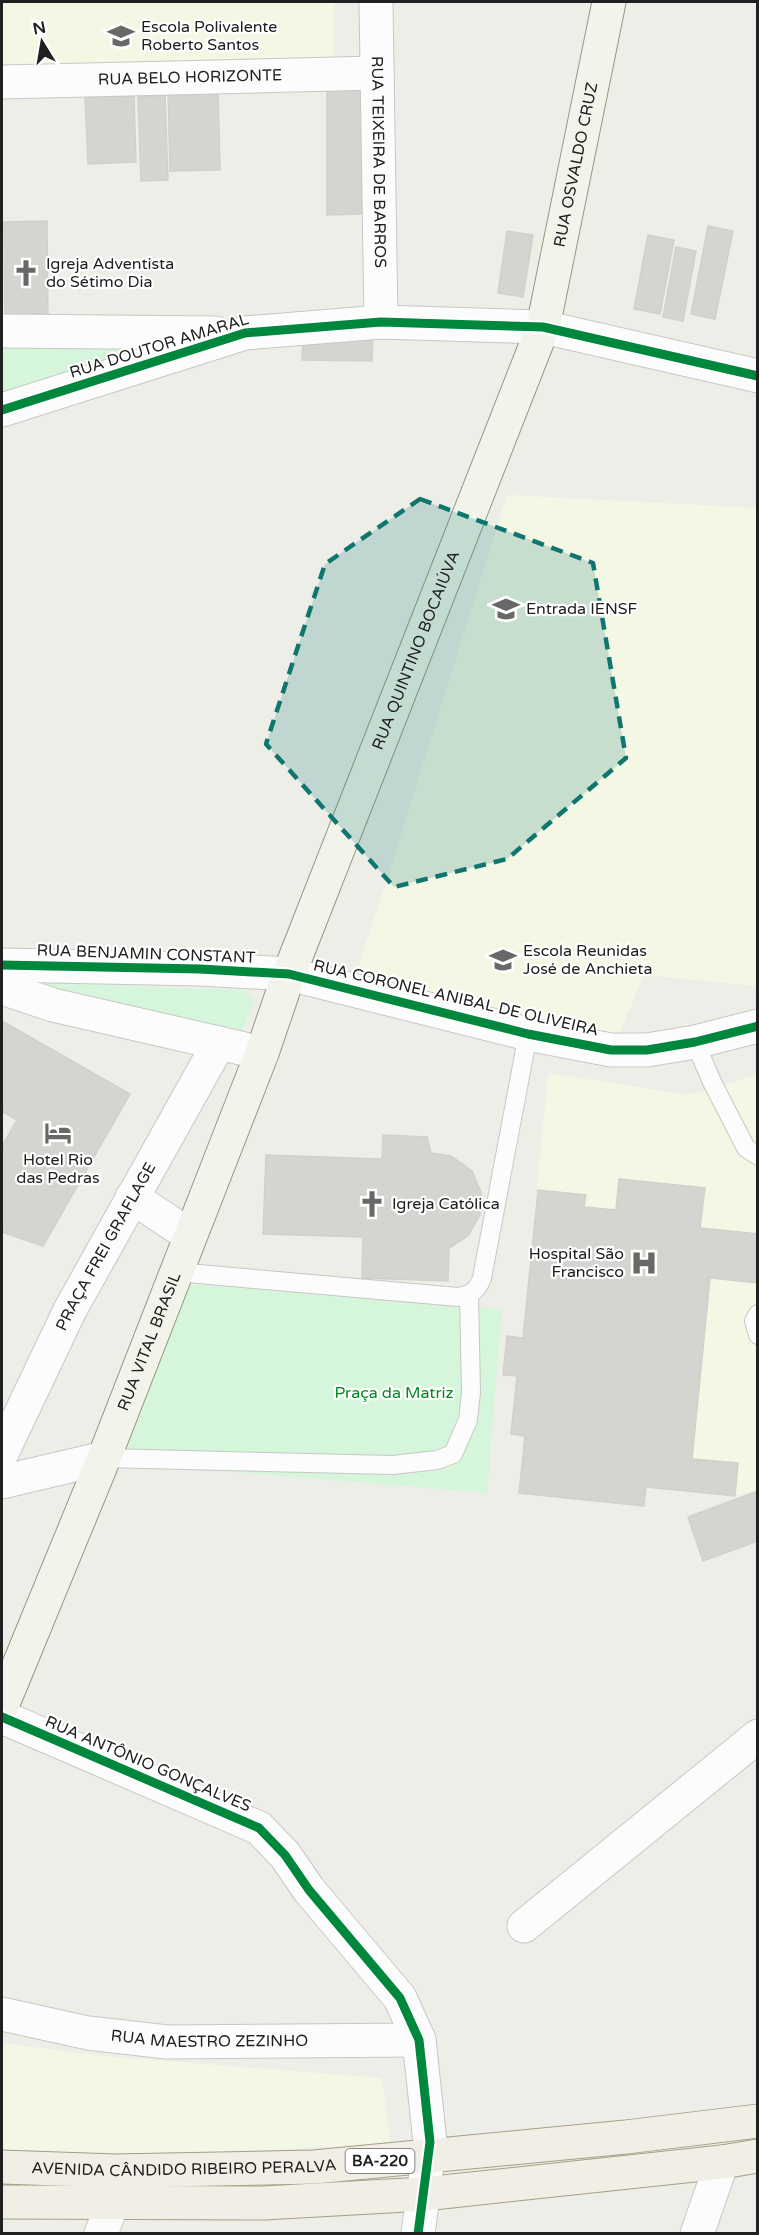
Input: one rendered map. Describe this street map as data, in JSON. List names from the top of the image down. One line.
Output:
{"streets":{"main road":["RUA OSVALDO CRUZ","RUA QUINTINO BOCAIÚVA","RUA VITAL BRASIL","BA-220","AVENIDA CÂNDIDO RIBEIRO PERALVA"],"street":["RUA BELO HORIZONTE","RUA TEIXEIRA DE BARROS","RUA DOUTOR AMARAL","RUA BENJAMIN CONSTANT","RUA CORONEL ANIBAL DE OLIVEIRA","PRAÇA FREI GRAFLAGE","RUA ANTÔNIO GONÇALVES","RUA MAESTRO ZEZINHO"]},"crossings":[["RUA BELO HORIZONTE","RUA TEIXEIRA DE BARROS"],["RUA TEIXEIRA DE BARROS","RUA DOUTOR AMARAL"],["RUA OSVALDO CRUZ","RUA DOUTOR AMARAL"],["RUA OSVALDO CRUZ","RUA QUINTINO BOCAIÚVA"],["RUA DOUTOR AMARAL","RUA QUINTINO BOCAIÚVA"],["RUA QUINTINO BOCAIÚVA","RUA BENJAMIN CONSTANT"],["RUA QUINTINO BOCAIÚVA","RUA CORONEL ANIBAL DE OLIVEIRA"],["RUA QUINTINO BOCAIÚVA","RUA VITAL BRASIL"],["RUA BENJAMIN CONSTANT","RUA CORONEL ANIBAL DE OLIVEIRA"],["RUA BENJAMIN CONSTANT","RUA VITAL BRASIL"],["RUA CORONEL ANIBAL DE OLIVEIRA","RUA VITAL BRASIL"],["RUA ANTÔNIO GONÇALVES","RUA MAESTRO ZEZINHO"],["RUA ANTÔNIO GONÇALVES","AVENIDA CÂNDIDO RIBEIRO PERALVA"]],"parks":["Praça da Matriz"],"places":{"school or university":["Escola Polivalente Roberto Santos","Entrada IENSF","Escola Reunidas José de Anchieta"],"church":["Igreja Adventista do Sétimo Dia","Igreja Católica"],"hotel":["Hotel Rio das Pedras"],"hospital":["Hospital São Francisco"]},"north":"top"}
